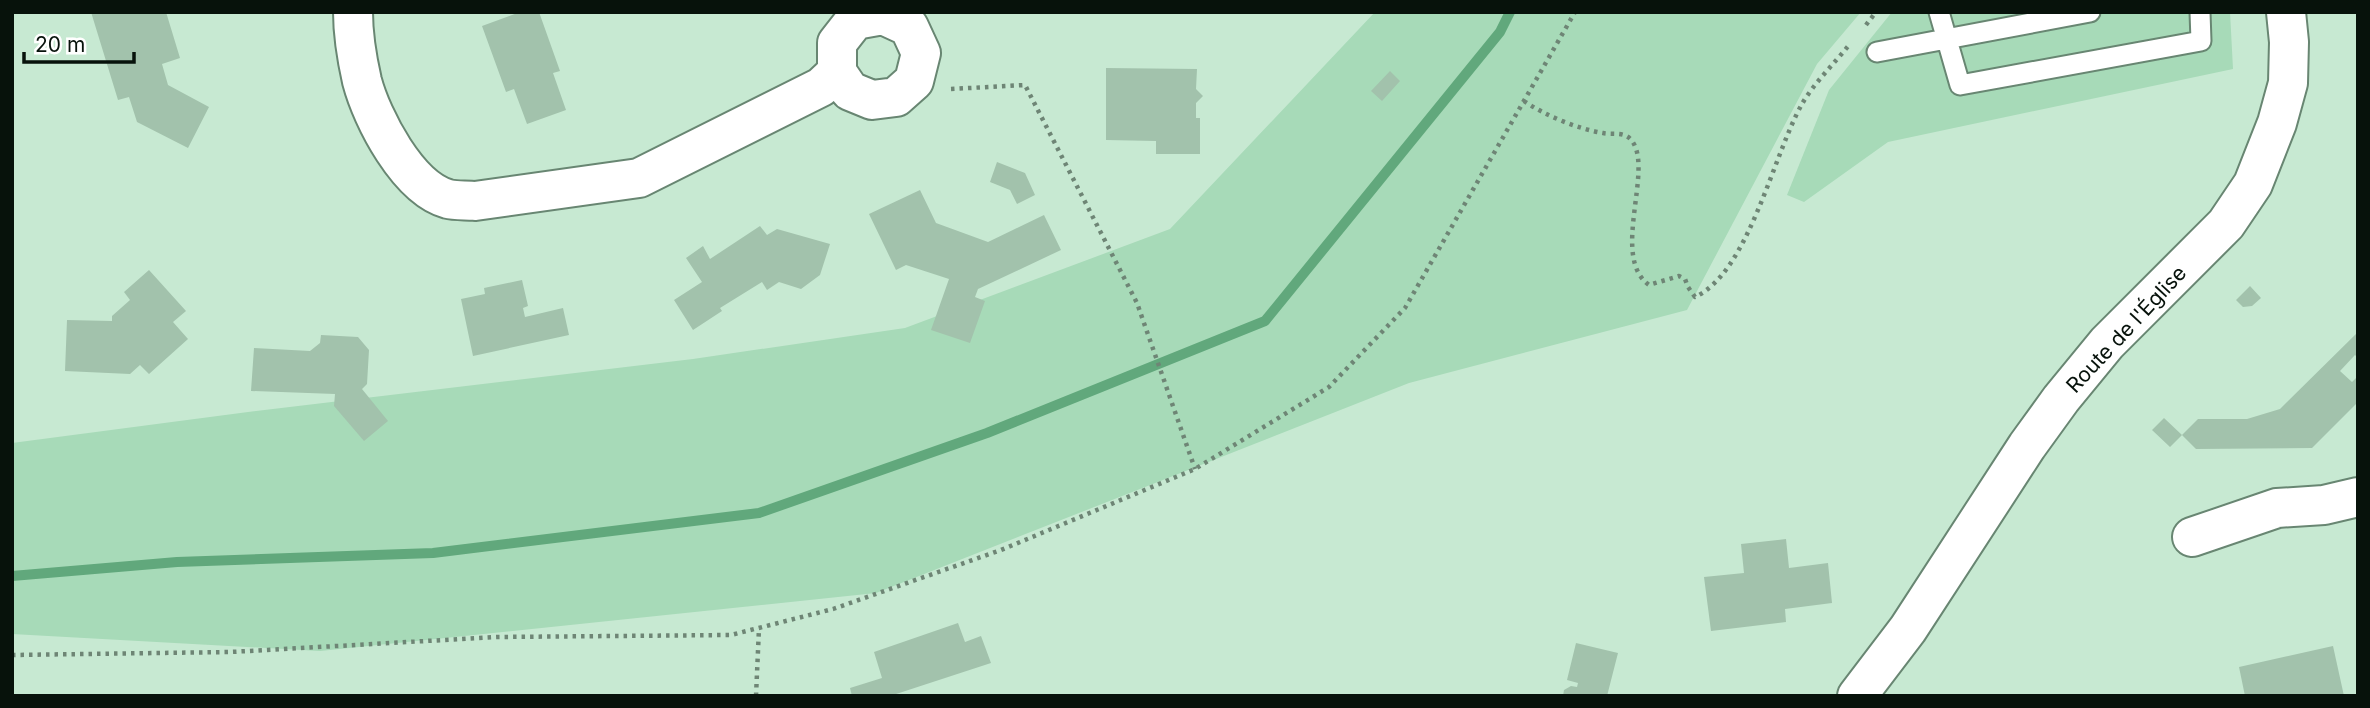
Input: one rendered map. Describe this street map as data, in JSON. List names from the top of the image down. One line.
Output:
{"streets":{"street":["Route de l'Église"]},"scale_bar":"20 m"}
